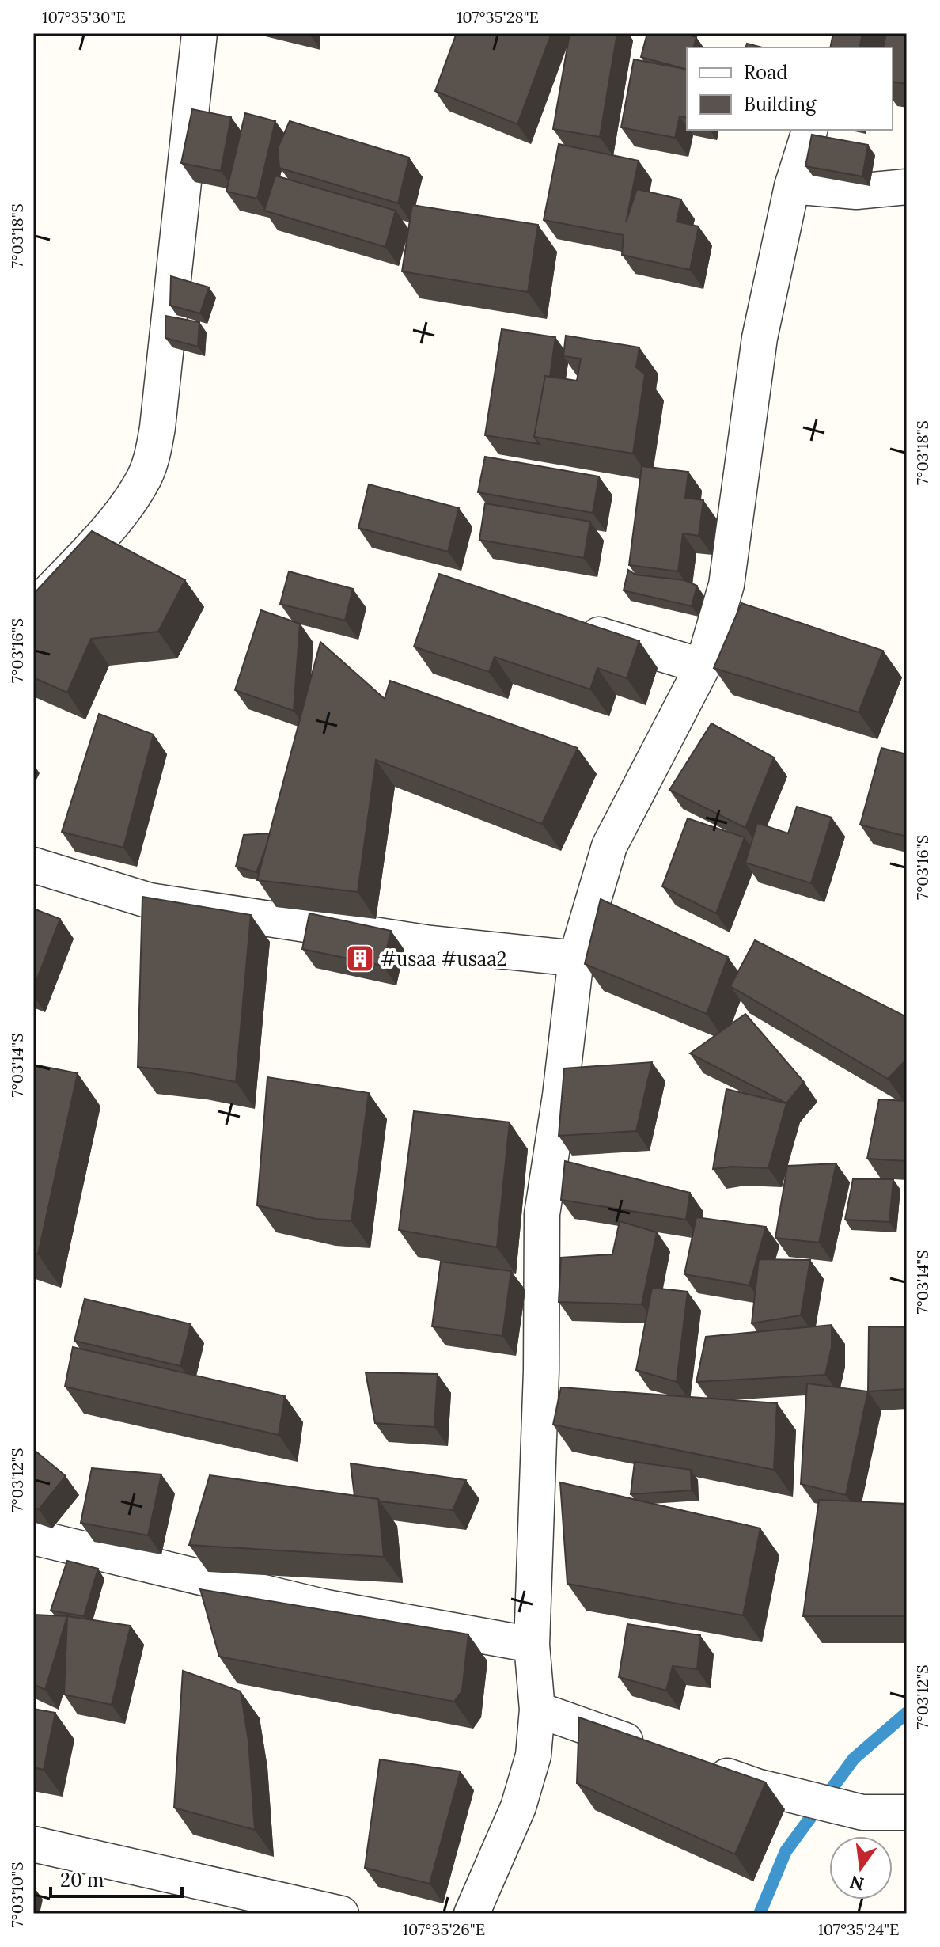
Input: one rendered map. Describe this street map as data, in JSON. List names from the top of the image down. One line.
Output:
{"places":{"building":["#usaa #usaa2"]},"legend":["Road","Building"],"scale_bar":"20 m","north":"bottom","coordinates":["107°35'30\"E","107°35'28\"E","7°03'18\"S","7°03'16\"S","7°03'14\"S","7°03'12\"S","7°03'10\"S","107°35'26\"E","107°35'24\"E"]}
